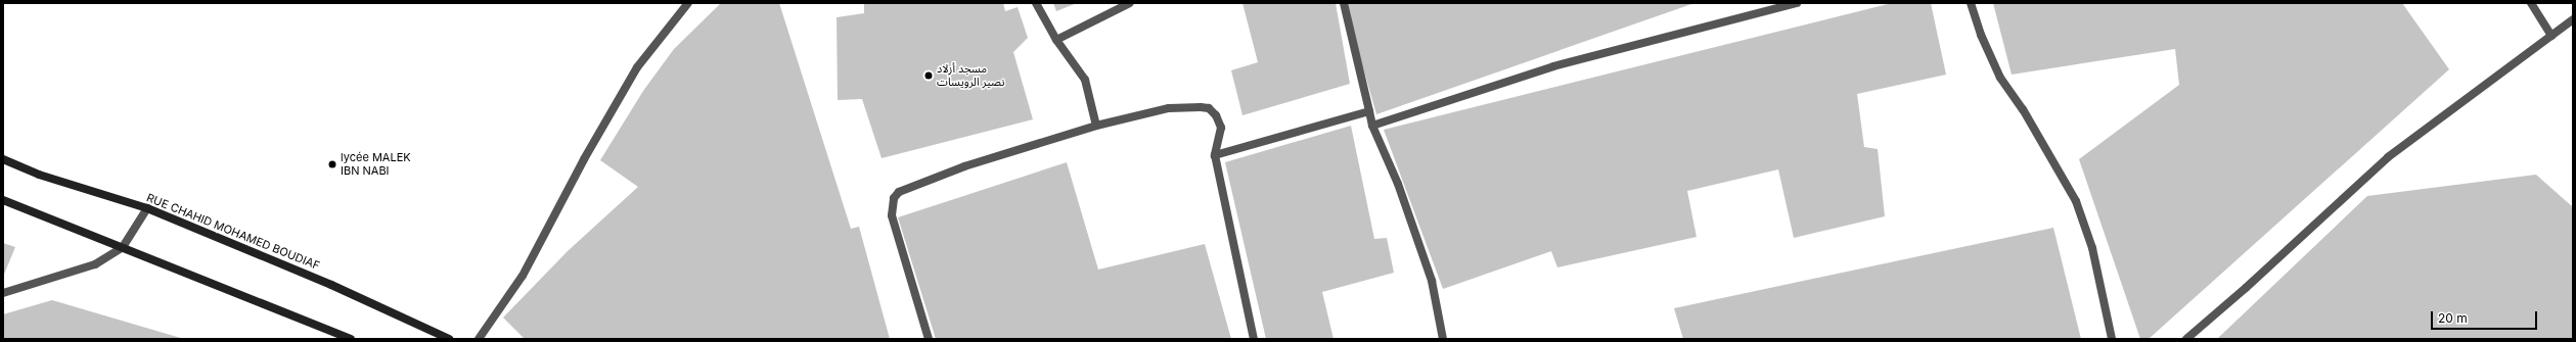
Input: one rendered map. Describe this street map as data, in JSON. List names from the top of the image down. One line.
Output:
{"streets":{"main road":["RUE CHAHID MOHAMED BOUDIAF"]},"places":["مسجد أزلاد نصير الرويسات","lycée MALEK IBN NABI"],"scale_bar":"20 m"}
